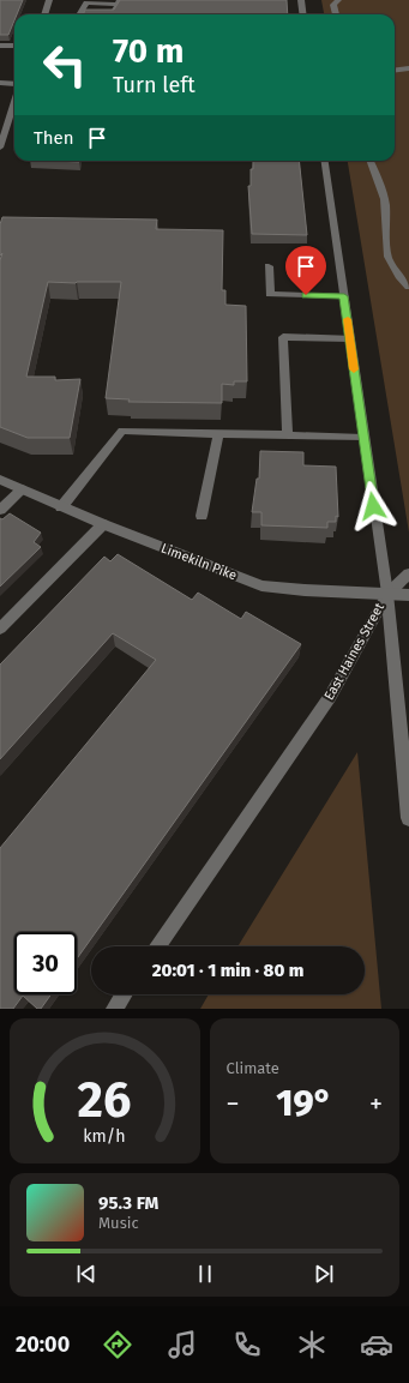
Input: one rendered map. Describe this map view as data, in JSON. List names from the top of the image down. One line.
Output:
{"streets":{"street":["Limekiln Pike","East Haines Street"]},"crossings":[["Limekiln Pike","East Haines Street"]],"page":{"turn":["70 m","Turn left"],"then":"Then","limit":"30","trip":"20:01 · 1 min · 80 m","tile":"Climate","heat":["−","19°","+"],"song":["95.3 FM","Music"],"tabs":"20:00","gauge":["26","km/h"]}}
